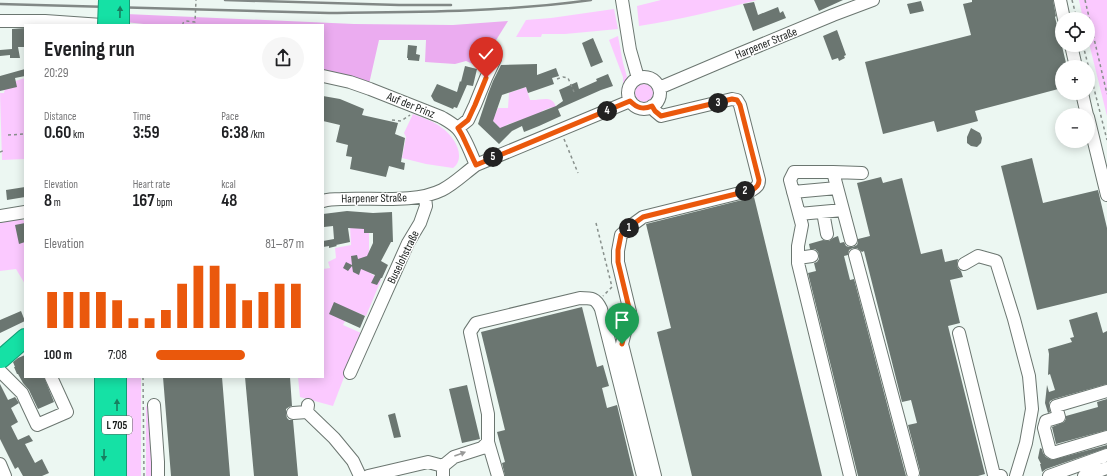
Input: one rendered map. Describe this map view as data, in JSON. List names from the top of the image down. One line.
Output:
{"streets":{"highway":["L 705"],"street":["Harpener Straße","Auf der Prinz","Buselohstraße"]},"crossings":[["Harpener Straße","Buselohstraße"]],"page":{"map_buttons":["+","−"],"heading":["Evening run","20:29"],"stats":[["Distance","0.60 km"],["Time","3:59"],["Pace","6:38 /km"],["Elevation","8 m"],["Heart rate","167 bpm"],["kcal","48"]],"pins":["3","4","5","2","1"],"chart":["Elevation","81–87 m"],"list":[{"name":"100 m","note":"7:08"}]}}
